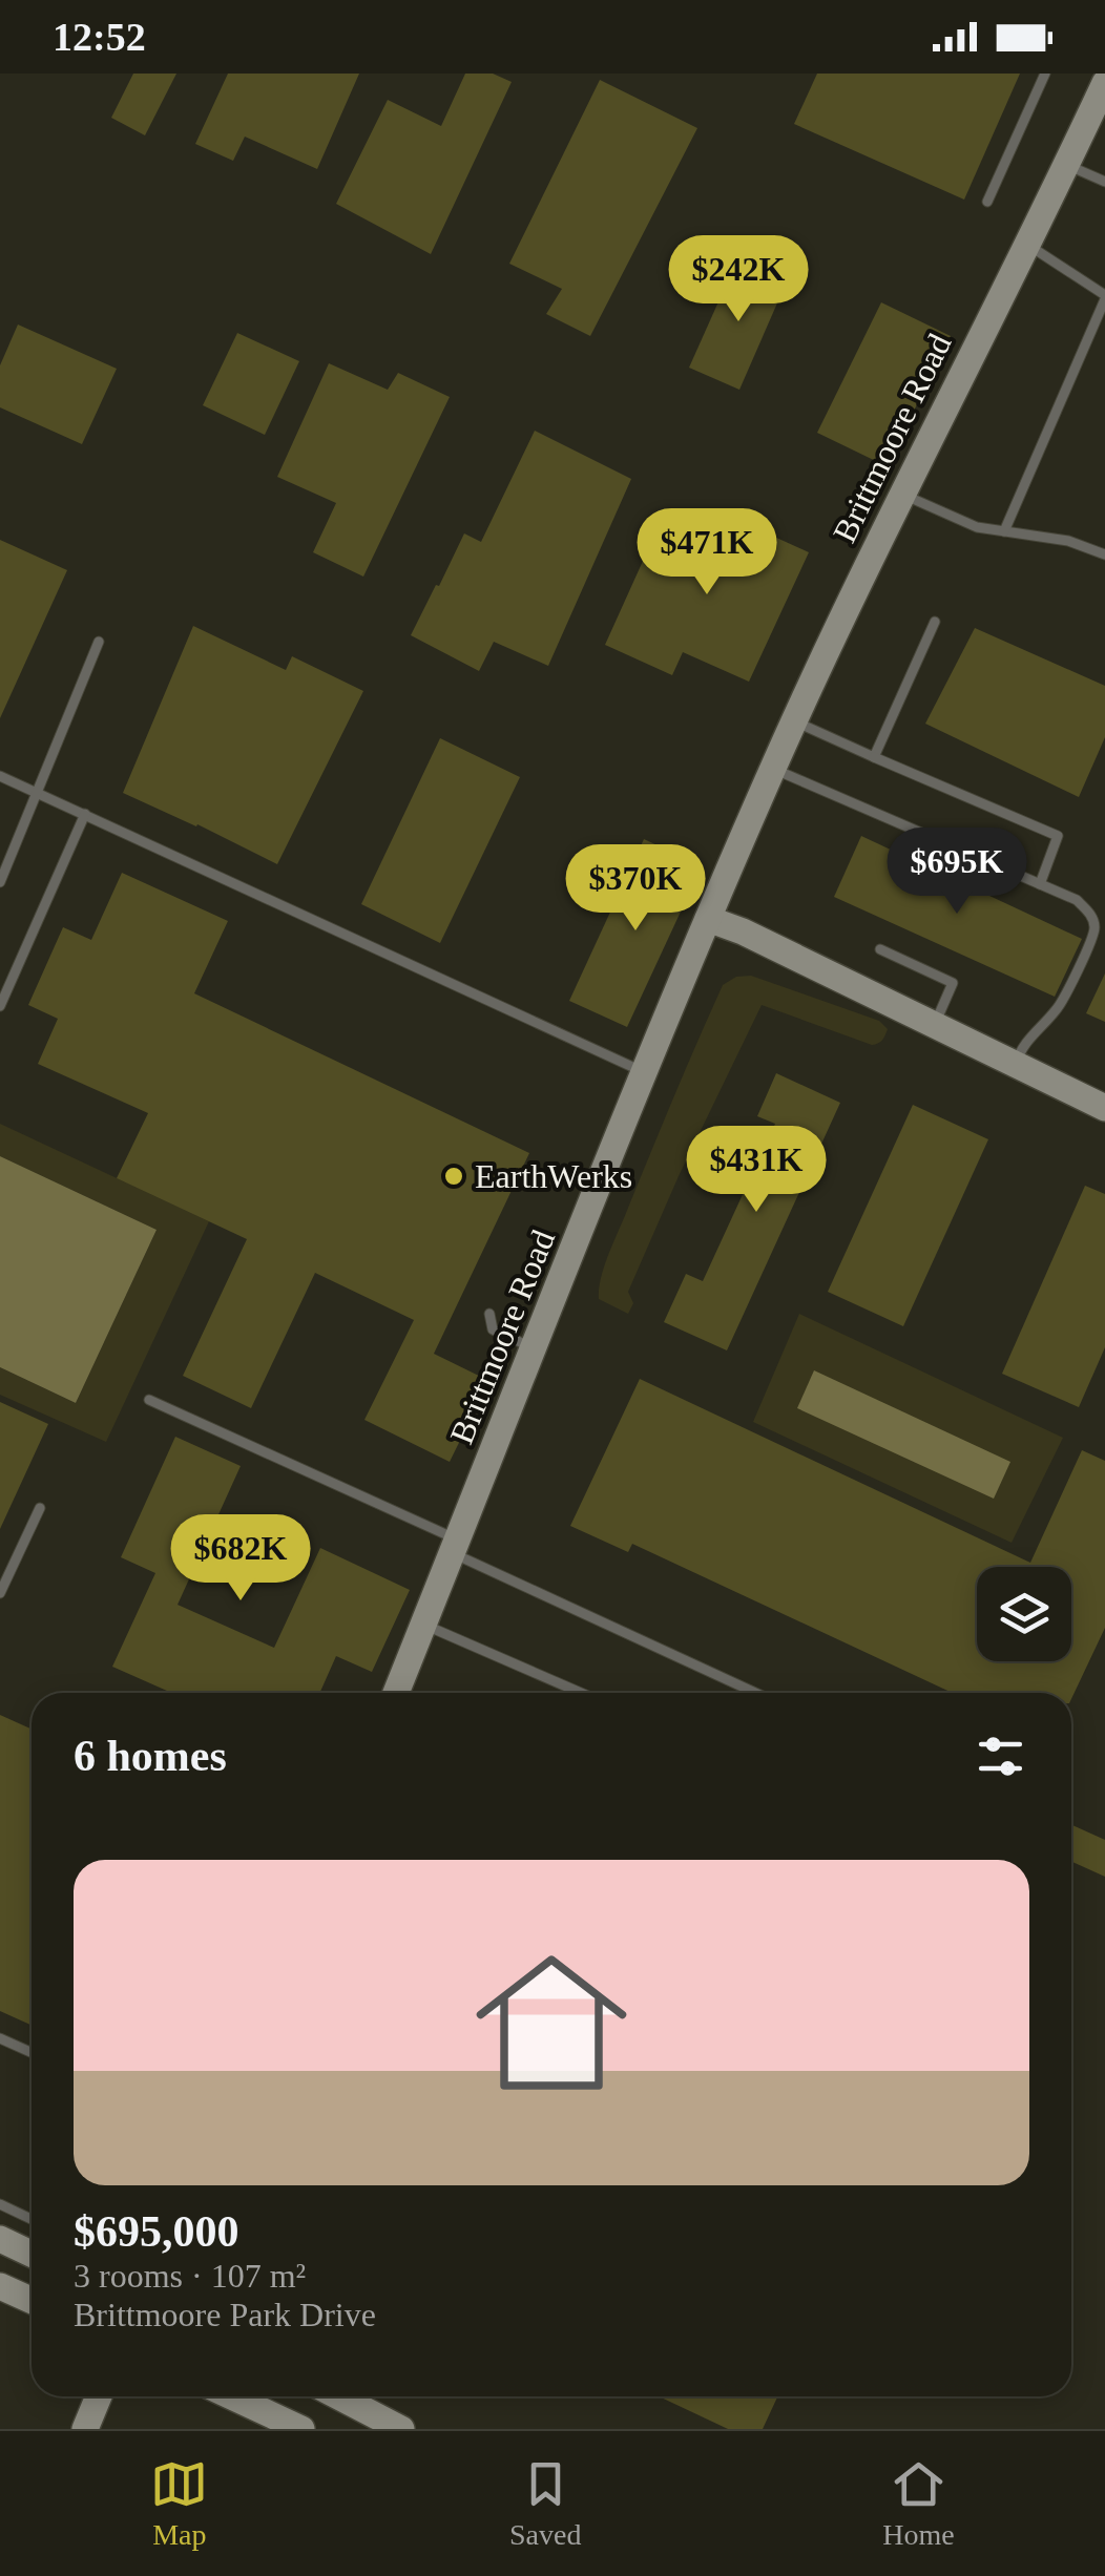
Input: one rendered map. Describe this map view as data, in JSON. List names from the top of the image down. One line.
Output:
{"streets":{"main road":["Brittmoore Road"]},"places":["EarthWerks"],"page":{"status":"12:52","price":["$242K","$471K","$695K","$370K","$431K","$682K"],"heading":"6 homes","list":[{"name":"$695,000","note":"3 rooms · 107 m² · Brittmoore Park Drive"}],"tabs":["Map","Saved","Home"]}}
